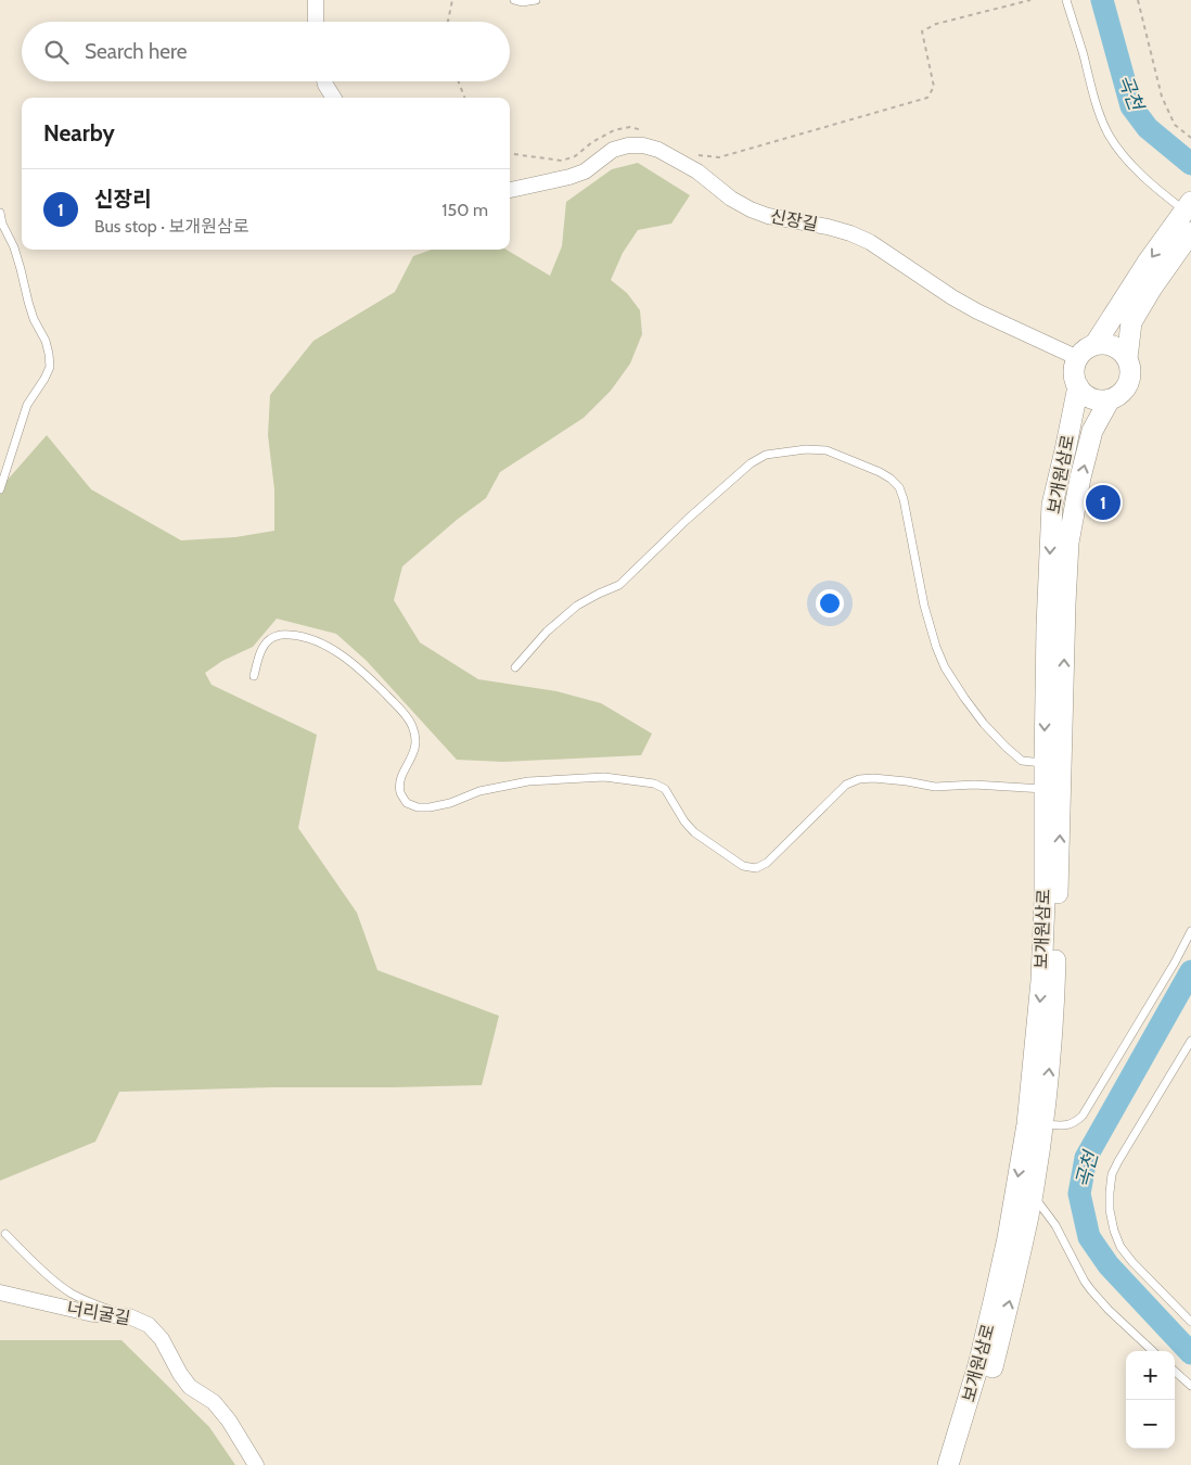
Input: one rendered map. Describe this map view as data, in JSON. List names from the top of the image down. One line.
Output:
{"streets":{"main road":["보개원삼로"],"street":["신장길","너리굴길"]},"crossings":[["신장길","보개원삼로"]],"water":["곡천"],"page":{"search":"Search here","heading":"Nearby","list":[{"mark":"1","name":"신장리","note":"Bus stop · 보개원삼로","value":"150 m"}],"pins":"1","map_buttons":["+","−"]}}
